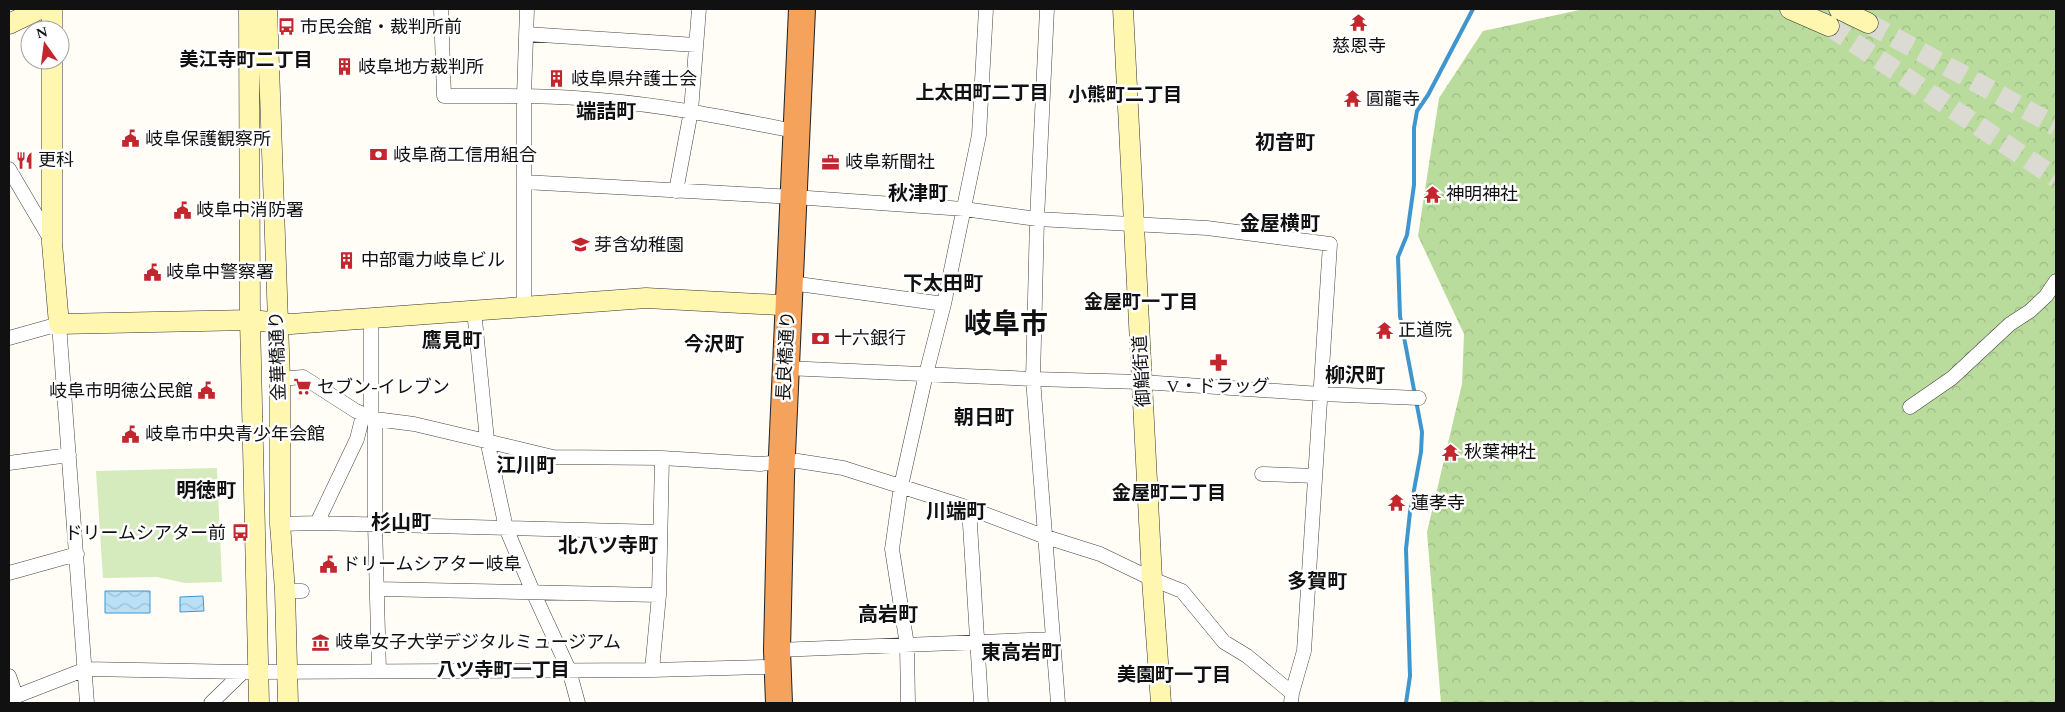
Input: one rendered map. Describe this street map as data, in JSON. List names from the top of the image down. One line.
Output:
{"streets":{"highway":["長良橋通り"],"street":["金華橋通り","御鮨街道"]},"districts":["美江寺町二丁目","上太田町二丁目","小熊町二丁目","端詰町","初音町","秋津町","金屋横町","下太田町","金屋町一丁目","岐阜市","鷹見町","今沢町","柳沢町","朝日町","江川町","明徳町","金屋町二丁目","川端町","杉山町","北八ツ寺町","多賀町","高岩町","東高岩町","八ツ寺町一丁目","美園町一丁目"],"places":{"temple":["慈恩寺","圓龍寺","神明神社","正道院","秋葉神社","蓮孝寺"],"bus stop":["市民会館・裁判所前","ドリームシアター前"],"building":["岐阜地方裁判所","岐阜県弁護士会","中部電力岐阜ビル"],"public building":["岐阜保護観察所","岐阜中消防署","岐阜中警察署","岐阜市明徳公民館","岐阜市中央青少年会館","ドリームシアター岐阜"],"bank":["岐阜商工信用組合","十六銀行"],"restaurant":["更科"],"office":["岐阜新聞社"],"school or university":["芽含幼稚園"],"pharmacy":["V・ドラッグ"],"supermarket":["セブン-イレブン"],"museum":["岐阜女子大学デジタルミュージアム"]},"north":"top"}
